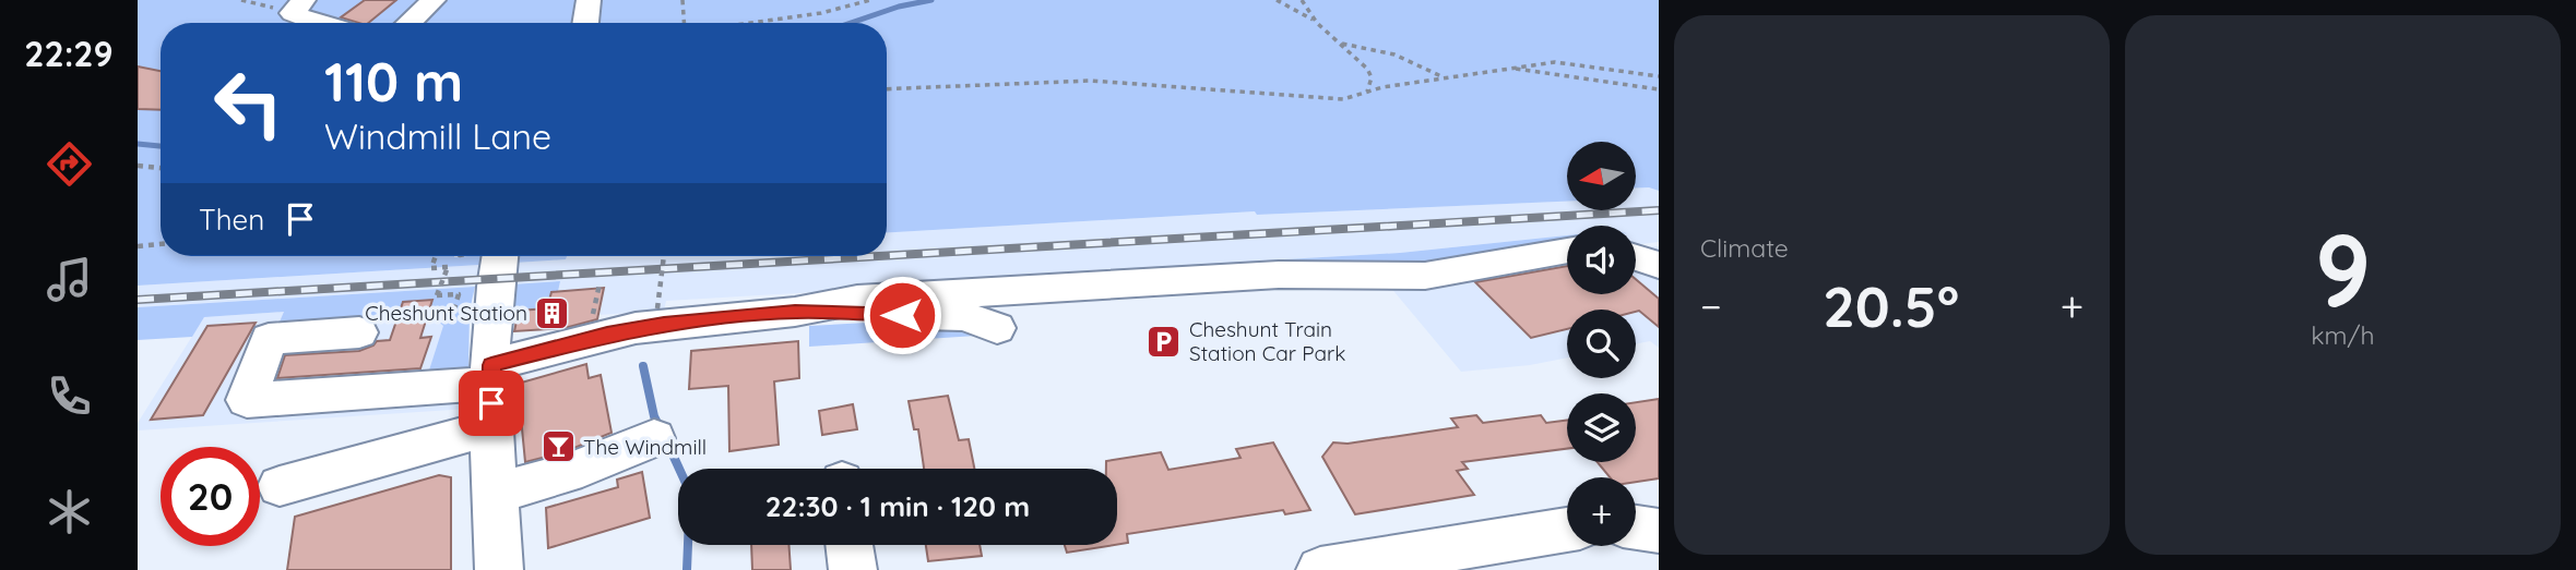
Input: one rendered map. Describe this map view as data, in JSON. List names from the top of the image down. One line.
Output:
{"places":{"building":["Cheshunt Station"],"parking":["Cheshunt Train Station Car Park"],"bar":["The Windmill"]},"north":"left","page":{"tabs":"22:29","tile":["Climate",["9","km/h"]],"turn":["110 m","Windmill Lane"],"map_buttons":"+","then":"Then","heat":["−","20.5°","+"],"limit":"20","trip":"22:30 · 1 min · 120 m"}}
